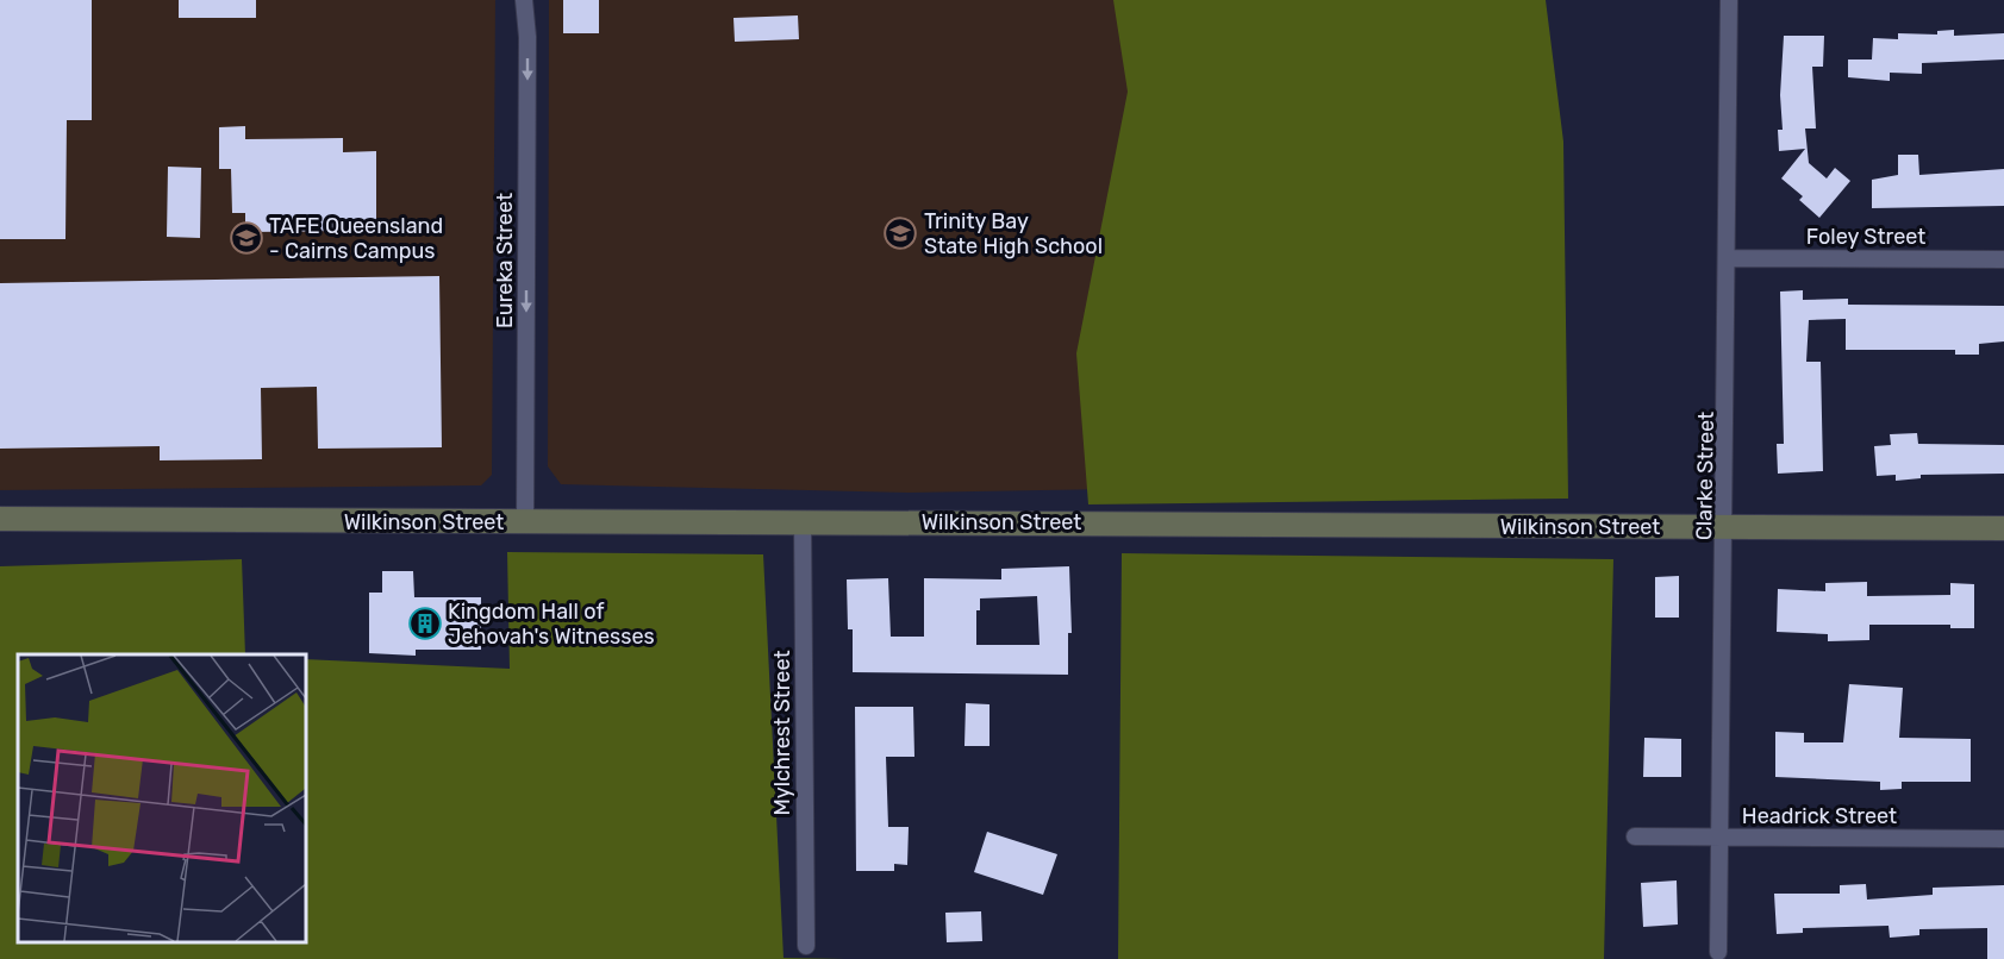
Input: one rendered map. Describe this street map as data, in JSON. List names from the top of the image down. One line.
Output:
{"streets":{"street":["Foley Street","Eureka Street","Clarke Street","Wilkinson Street","Mylchrest Street","Headrick Street"]},"crossings":[["Foley Street","Clarke Street"],["Eureka Street","Wilkinson Street"],["Clarke Street","Wilkinson Street"],["Clarke Street","Headrick Street"],["Wilkinson Street","Mylchrest Street"]],"one_way":["Eureka Street"],"places":{"school or university":["Trinity Bay State High School","TAFE Queensland - Cairns Campus"],"building":["Kingdom Hall of Jehovah's Witnesses"]}}
